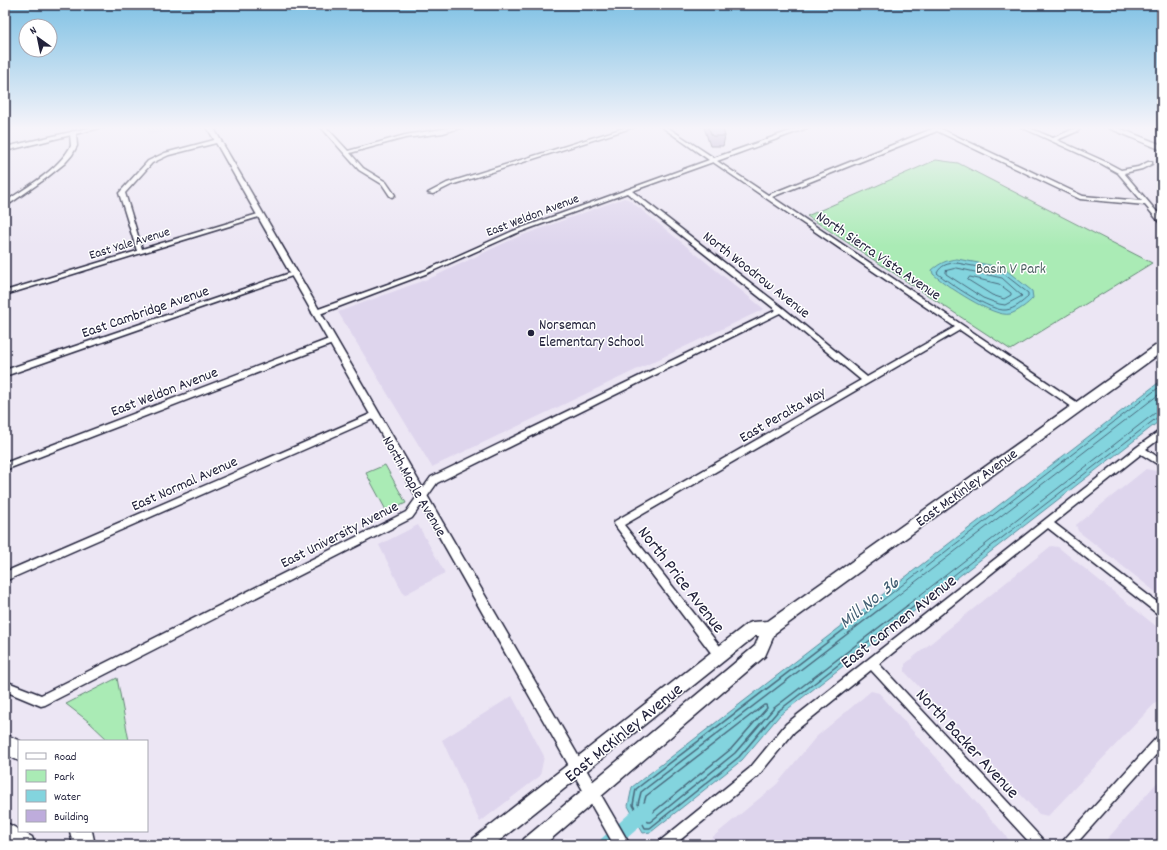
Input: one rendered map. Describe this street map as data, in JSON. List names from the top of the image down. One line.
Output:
{"streets":{"main road":["East McKinley Avenue"],"street":["East Weldon Avenue","East Yale Avenue","North Sierra Vista Avenue","North Woodrow Avenue","East Cambridge Avenue","East Peralta Way","East Normal Avenue","North Maple Avenue","East University Avenue","North Price Avenue","East Carmen Avenue","North Backer Avenue"]},"crossings":[["East Weldon Avenue","North Woodrow Avenue"],["East Weldon Avenue","North Maple Avenue"],["East Yale Avenue","North Maple Avenue"],["North Sierra Vista Avenue","East Peralta Way"],["North Sierra Vista Avenue","East McKinley Avenue"],["North Woodrow Avenue","East Peralta Way"],["North Woodrow Avenue","East University Avenue"],["East Cambridge Avenue","North Maple Avenue"],["East Peralta Way","North Price Avenue"],["East Normal Avenue","North Maple Avenue"],["North Maple Avenue","East McKinley Avenue"],["North Maple Avenue","East University Avenue"],["East McKinley Avenue","North Price Avenue"],["East Carmen Avenue","North Backer Avenue"]],"water":["Mill No. 36"],"parks":["Basin V Park"],"places":["Norseman Elementary School"],"legend":["Road","Park","Water","Building"],"north":"top left"}
